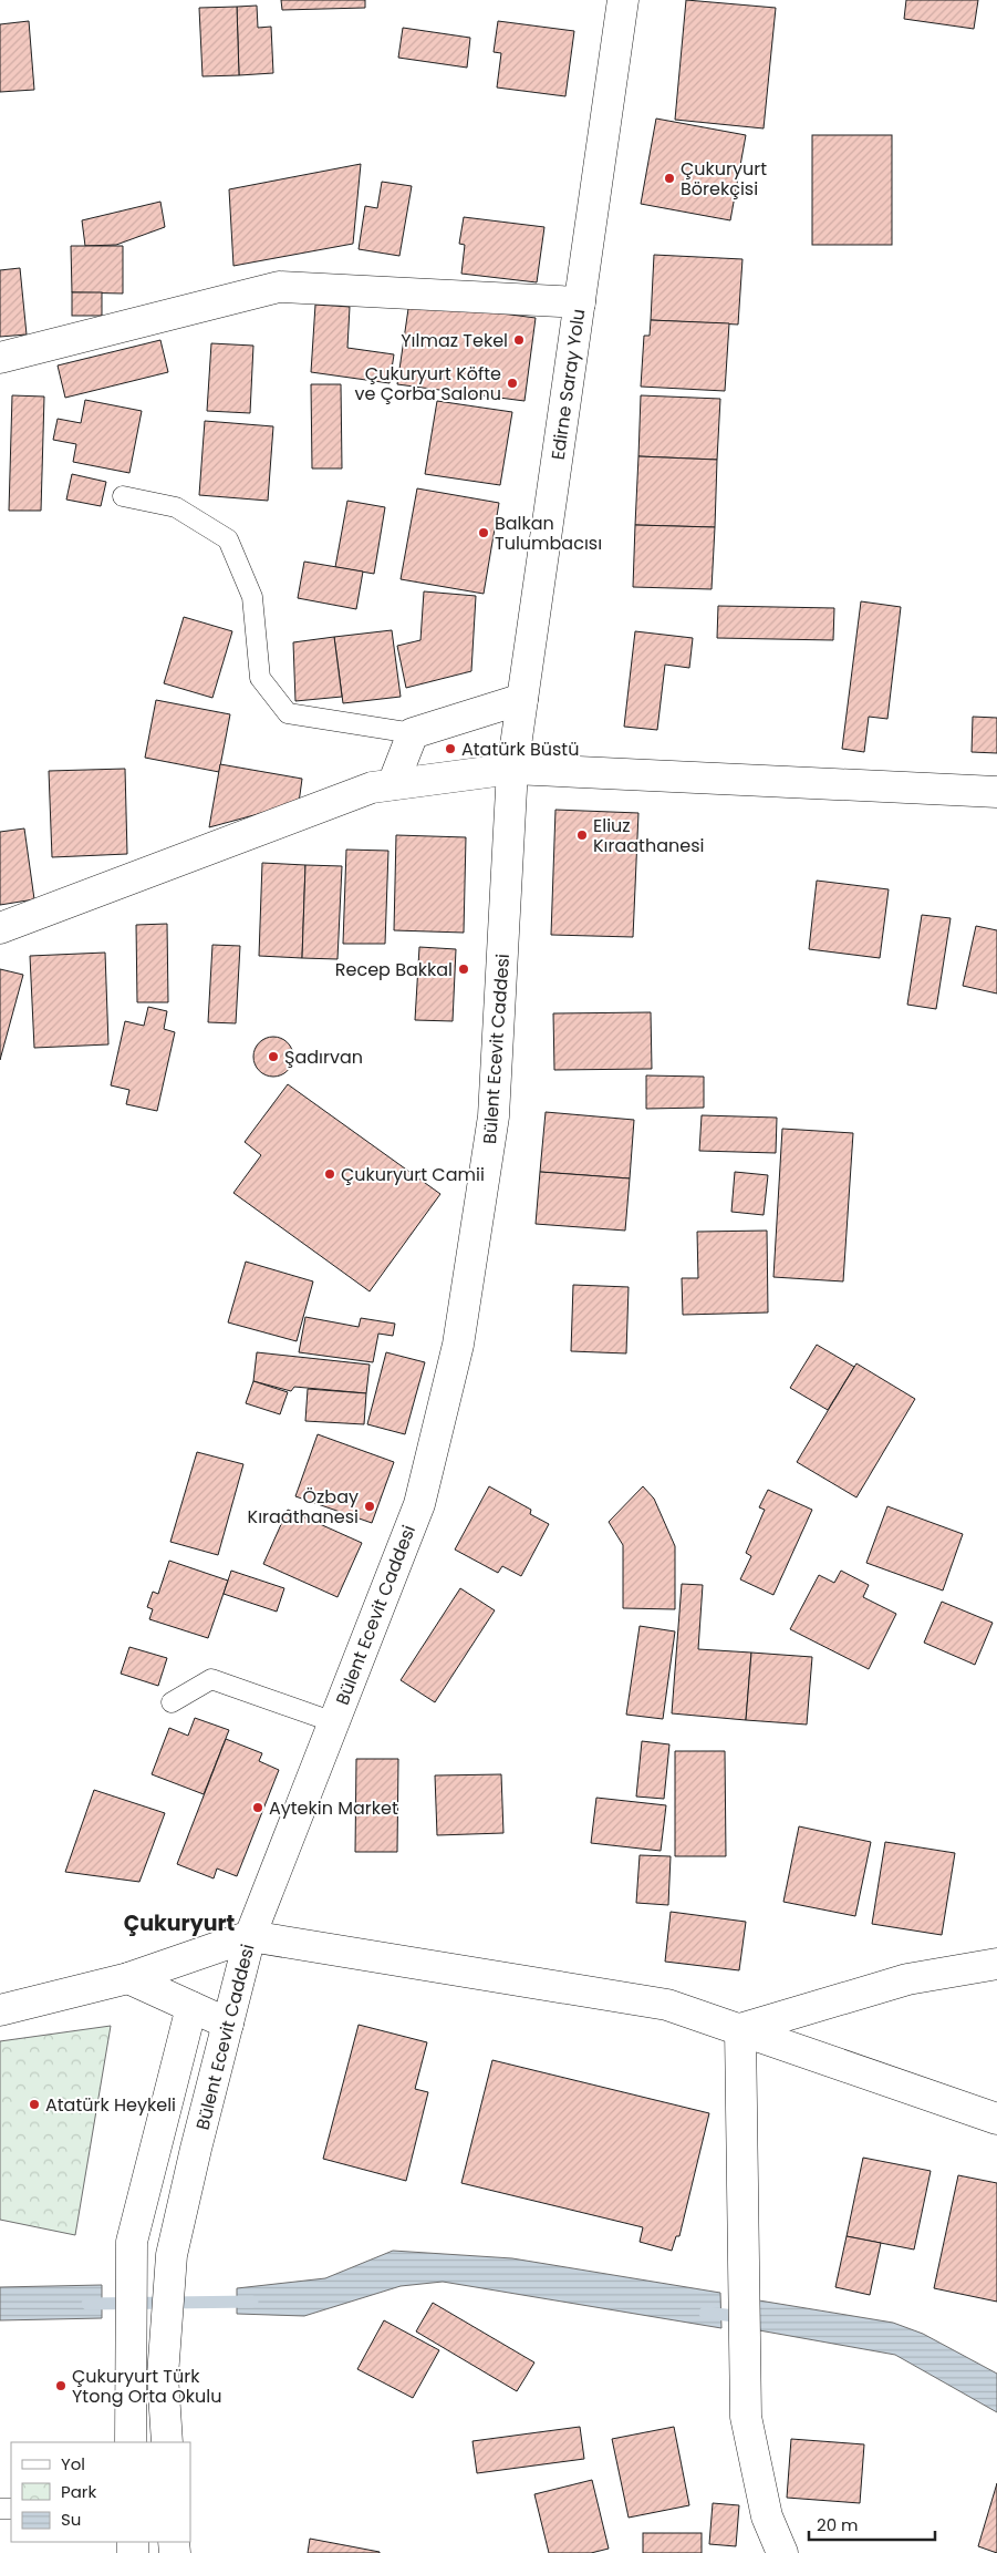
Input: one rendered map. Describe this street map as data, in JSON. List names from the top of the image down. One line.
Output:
{"streets":{"street":["Edirne Saray Yolu","Bülent Ecevit Caddesi"]},"crossings":[["Edirne Saray Yolu","Bülent Ecevit Caddesi"]],"districts":["Çukuryurt"],"places":["Çukuryurt Börekçisi","Yılmaz Tekel","Çukuryurt Köfte ve Çorba Salonu","Balkan Tulumbacısı","Atatürk Büstü","Eliuz Kıraathanesi","Recep Bakkal","Şadırvan","Çukuryurt Camii","Özbay Kıraathanesi","Aytekin Market","Atatürk Heykeli","Çukuryurt Türk Ytong Orta Okulu"],"legend":["Yol","Park","Su"],"scale_bar":"20 m"}
